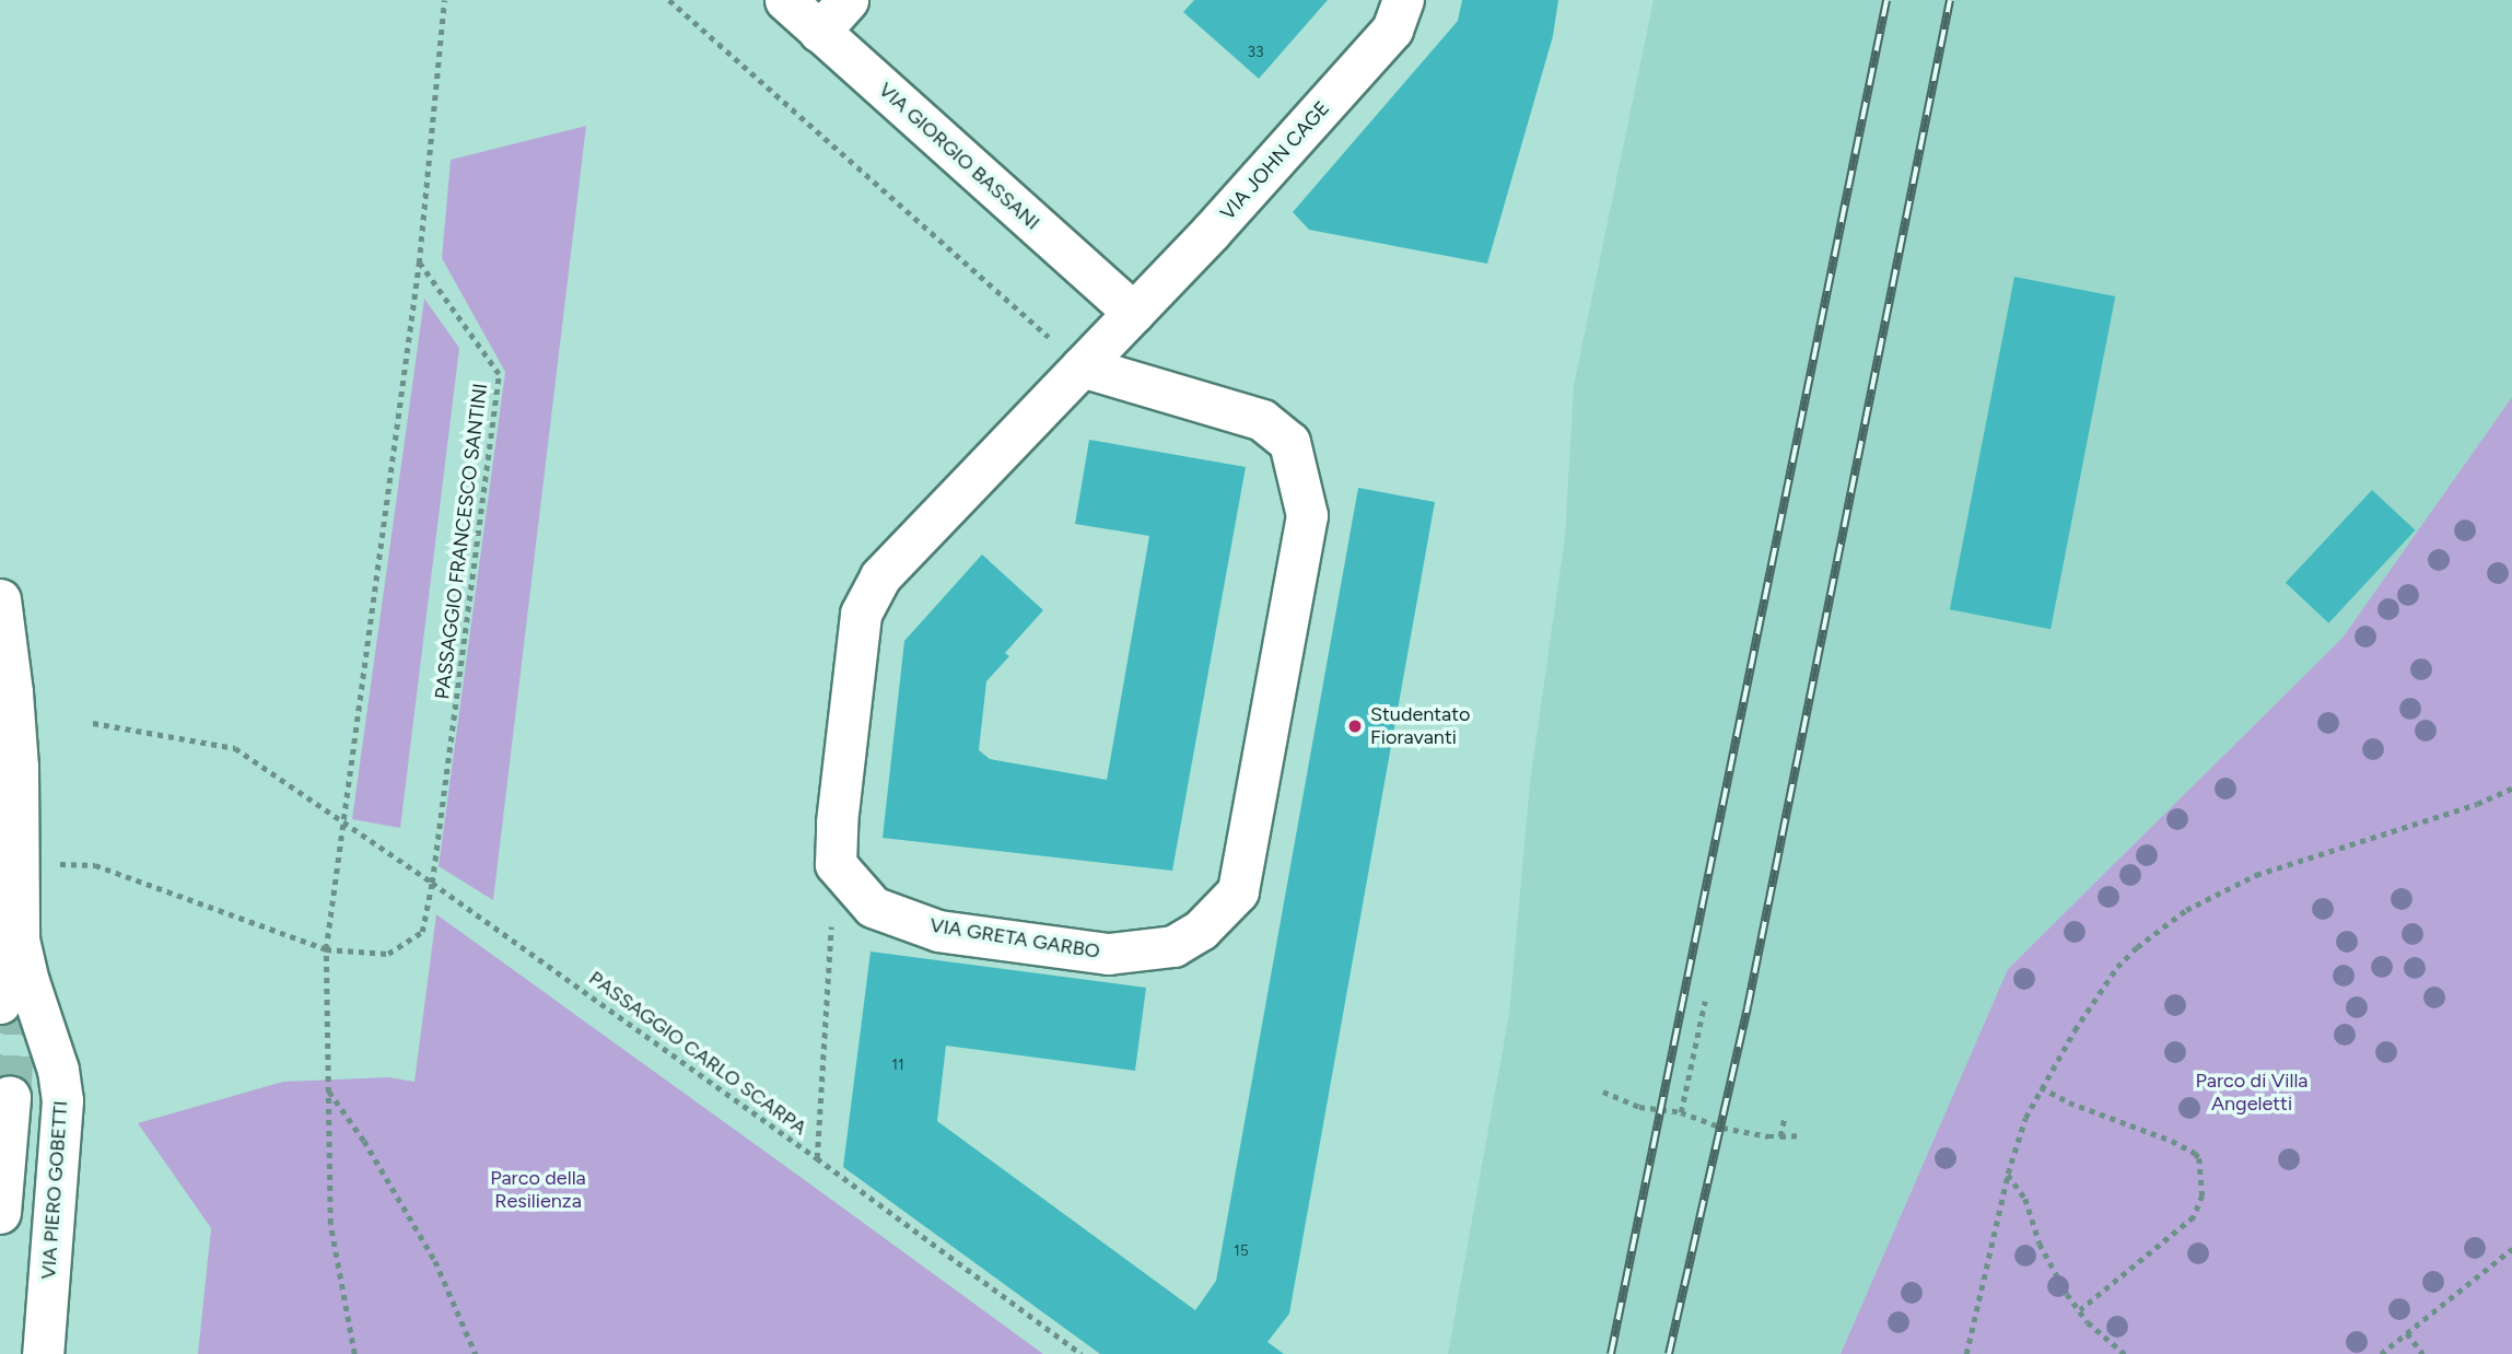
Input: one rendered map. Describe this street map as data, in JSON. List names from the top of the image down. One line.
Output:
{"streets":{"street":["VIA GIORGIO BASSANI","VIA JOHN CAGE","VIA GRETA GARBO","VIA PIERO GOBETTI"],"path":["PASSAGGIO FRANCESCO SANTINI","PASSAGGIO CARLO SCARPA"]},"crossings":[["VIA GIORGIO BASSANI","VIA JOHN CAGE"],["PASSAGGIO FRANCESCO SANTINI","PASSAGGIO CARLO SCARPA"],["VIA GRETA GARBO","PASSAGGIO CARLO SCARPA"]],"parks":["Parco di Villa Angeletti","Parco della Resilienza"],"places":["Studentato Fioravanti"],"house_numbers":["33","11","15"]}
